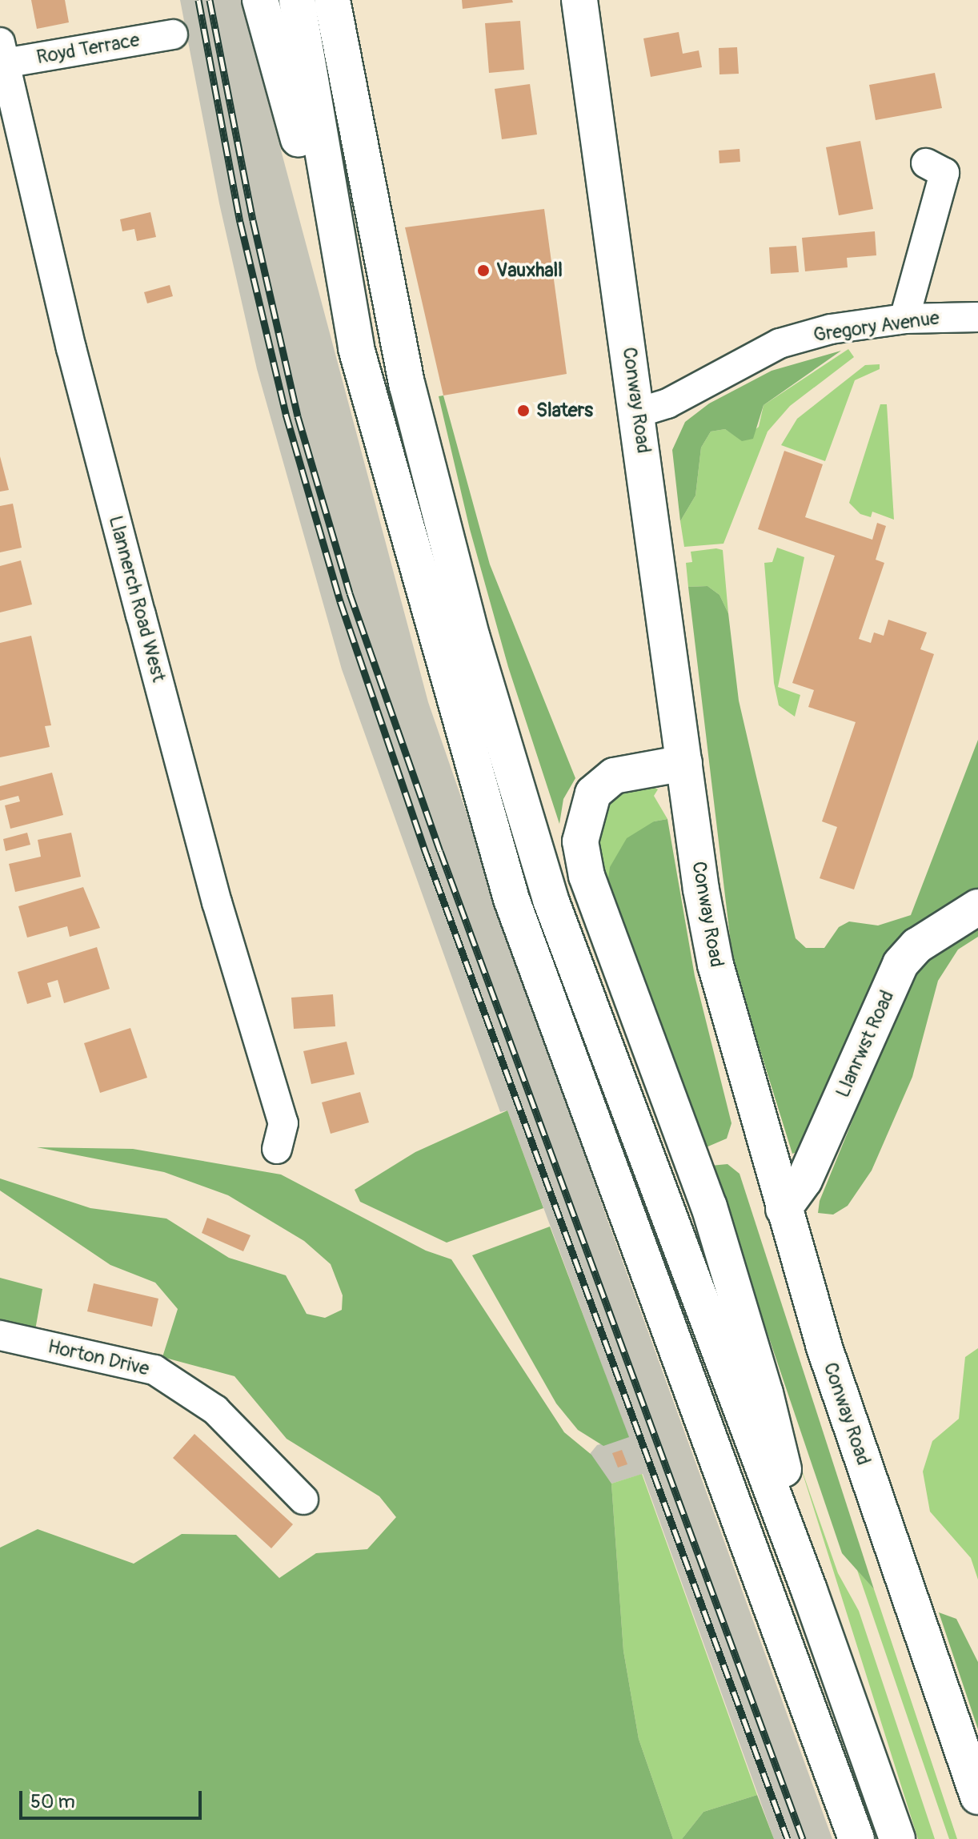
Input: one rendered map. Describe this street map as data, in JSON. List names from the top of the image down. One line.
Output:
{"streets":{"main road":["Conway Road","Llanrwst Road"],"street":["Royd Terrace","Gregory Avenue","Llannerch Road West","Horton Drive"]},"crossings":[["Royd Terrace","Llannerch Road West"],["Gregory Avenue","Conway Road"],["Conway Road","Llanrwst Road"]],"places":["Vauxhall","Slaters"],"scale_bar":"50 m"}
